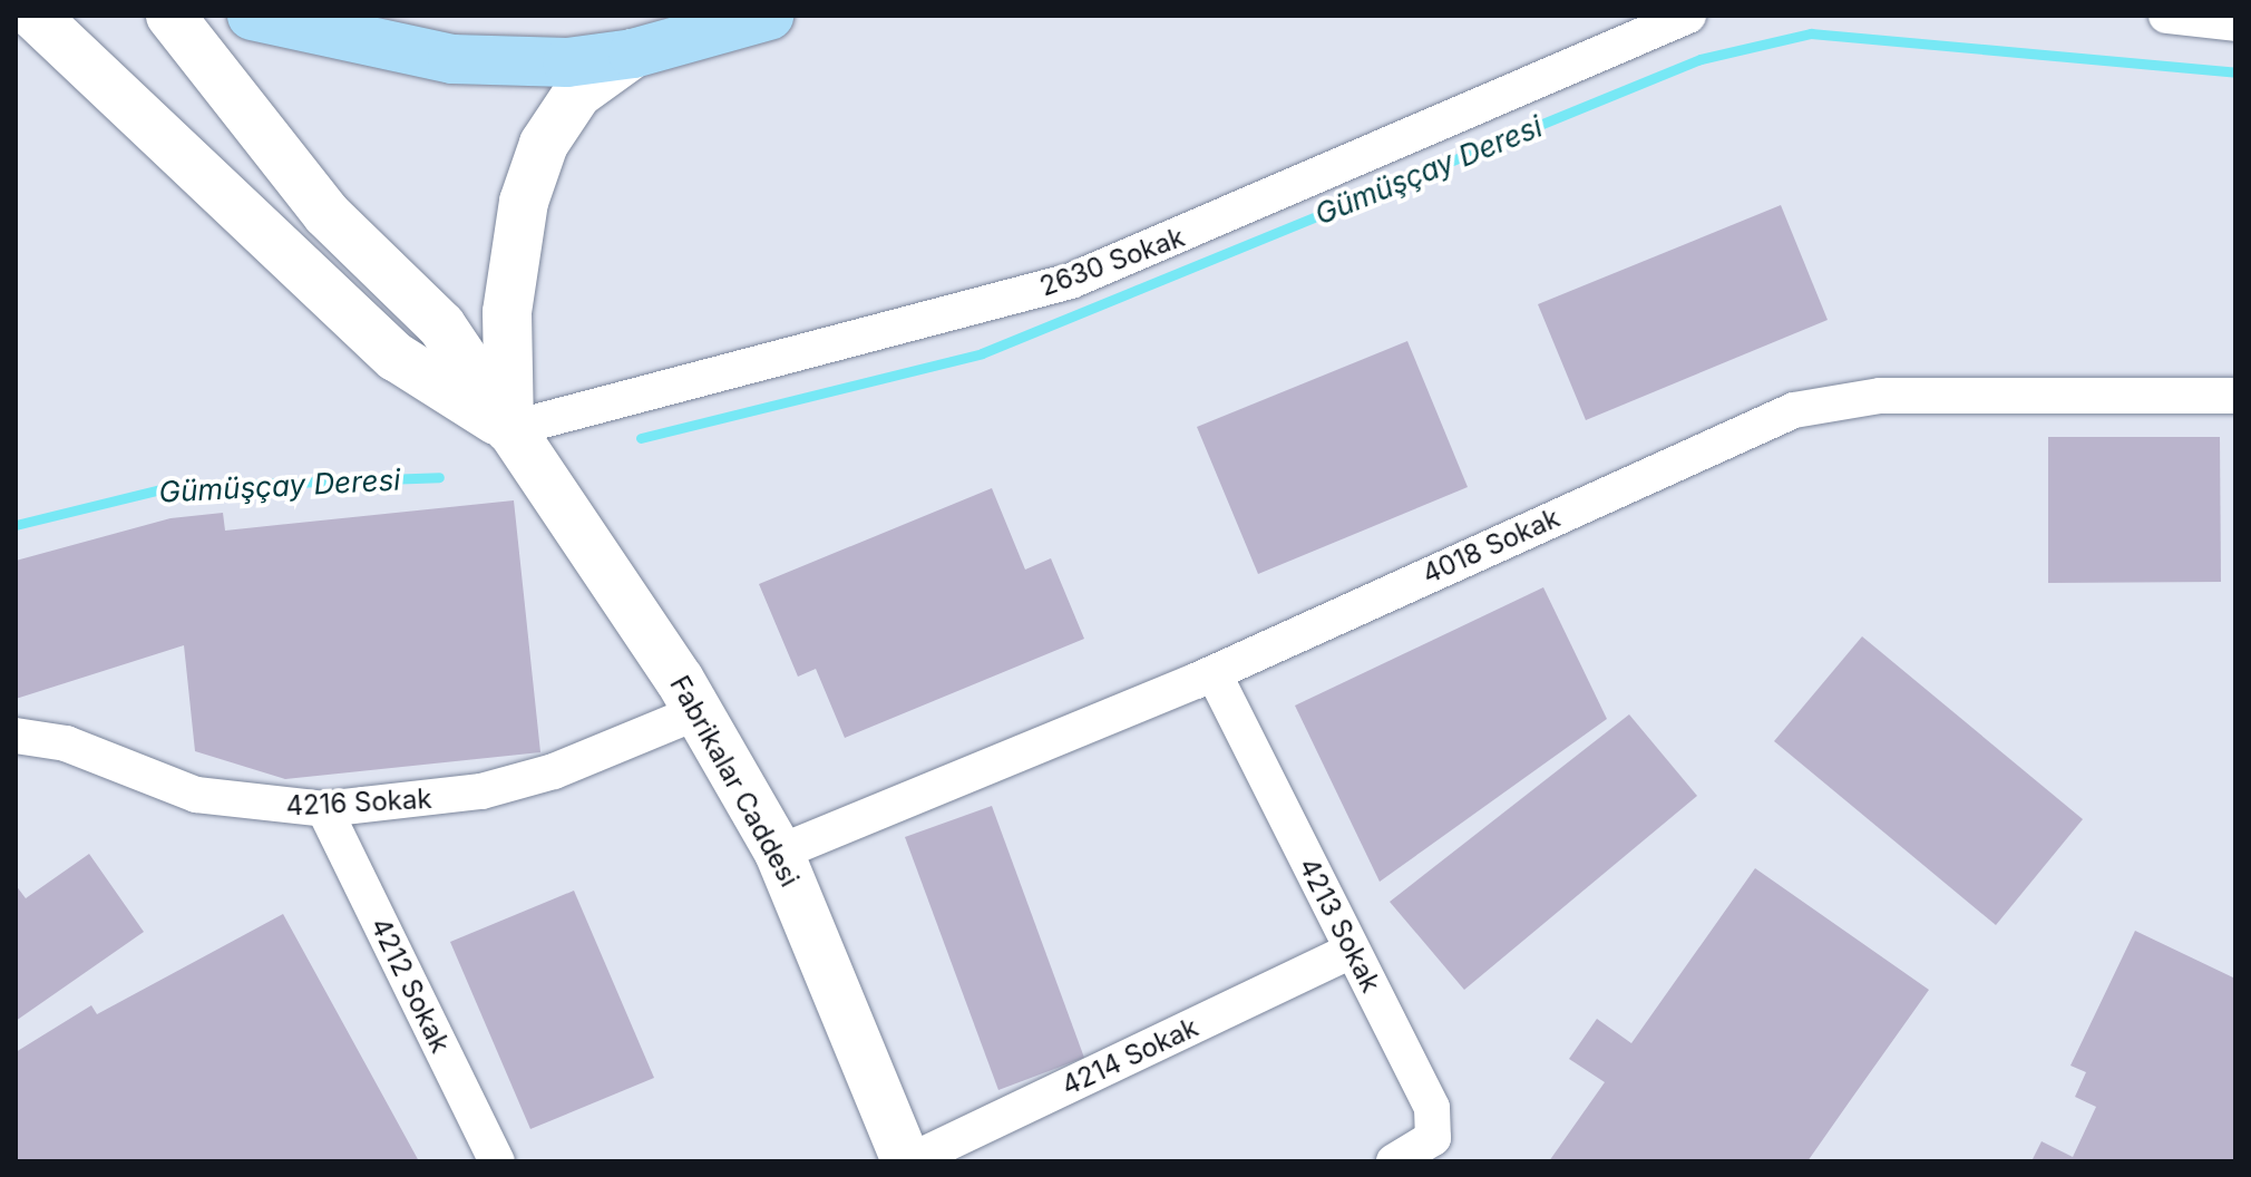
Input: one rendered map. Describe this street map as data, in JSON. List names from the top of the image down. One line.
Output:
{"streets":{"street":["2630 Sokak","4018 Sokak","Fabrikalar Caddesi","4216 Sokak","4213 Sokak","4212 Sokak","4214 Sokak"]},"crossings":[["2630 Sokak","Fabrikalar Caddesi"],["4018 Sokak","Fabrikalar Caddesi"],["4018 Sokak","4213 Sokak"],["Fabrikalar Caddesi","4216 Sokak"],["Fabrikalar Caddesi","4214 Sokak"],["4216 Sokak","4212 Sokak"],["4213 Sokak","4214 Sokak"]],"water":["Gümüşçay Deresi"]}
